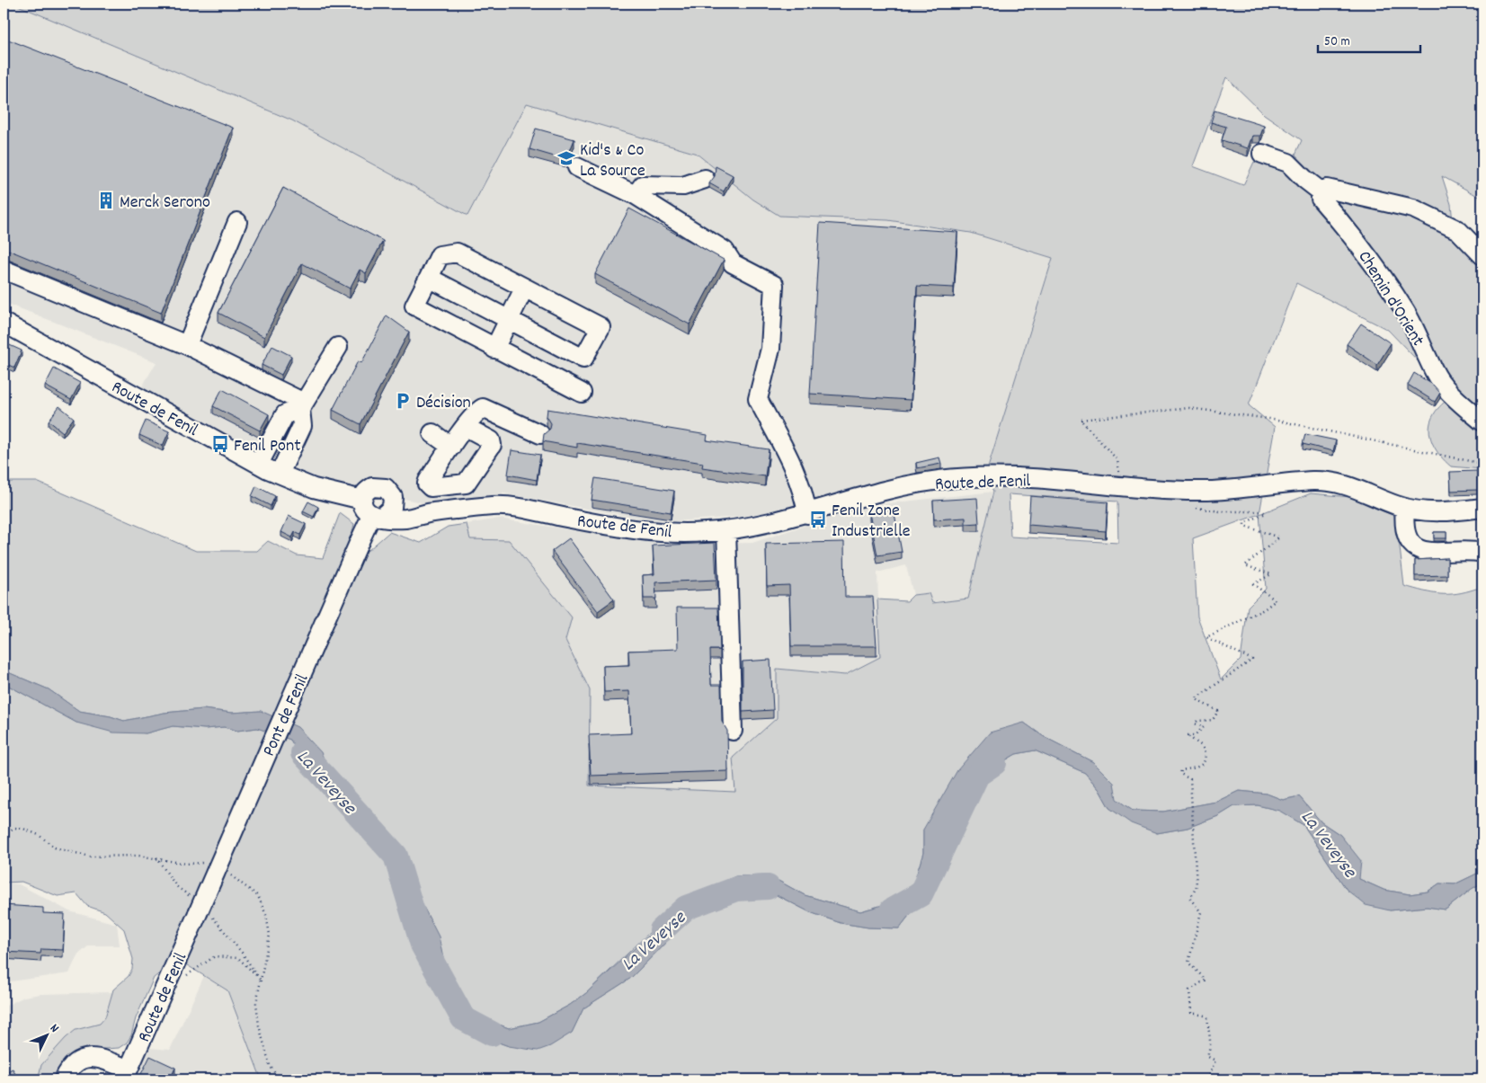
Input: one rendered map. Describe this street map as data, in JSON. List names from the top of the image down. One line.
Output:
{"streets":{"street":["Chemin d'Orient","Route de Fenil","Pont de Fenil"]},"crossings":[["Route de Fenil","Pont de Fenil"]],"water":["La Veveyse"],"places":{"school or university":["Kid's & Co La Source"],"building":["Merck Serono"],"parking":["Décision"],"bus stop":["Fenil Pont","Fenil Zone Industrielle"]},"scale_bar":"50 m","north":"top right"}
